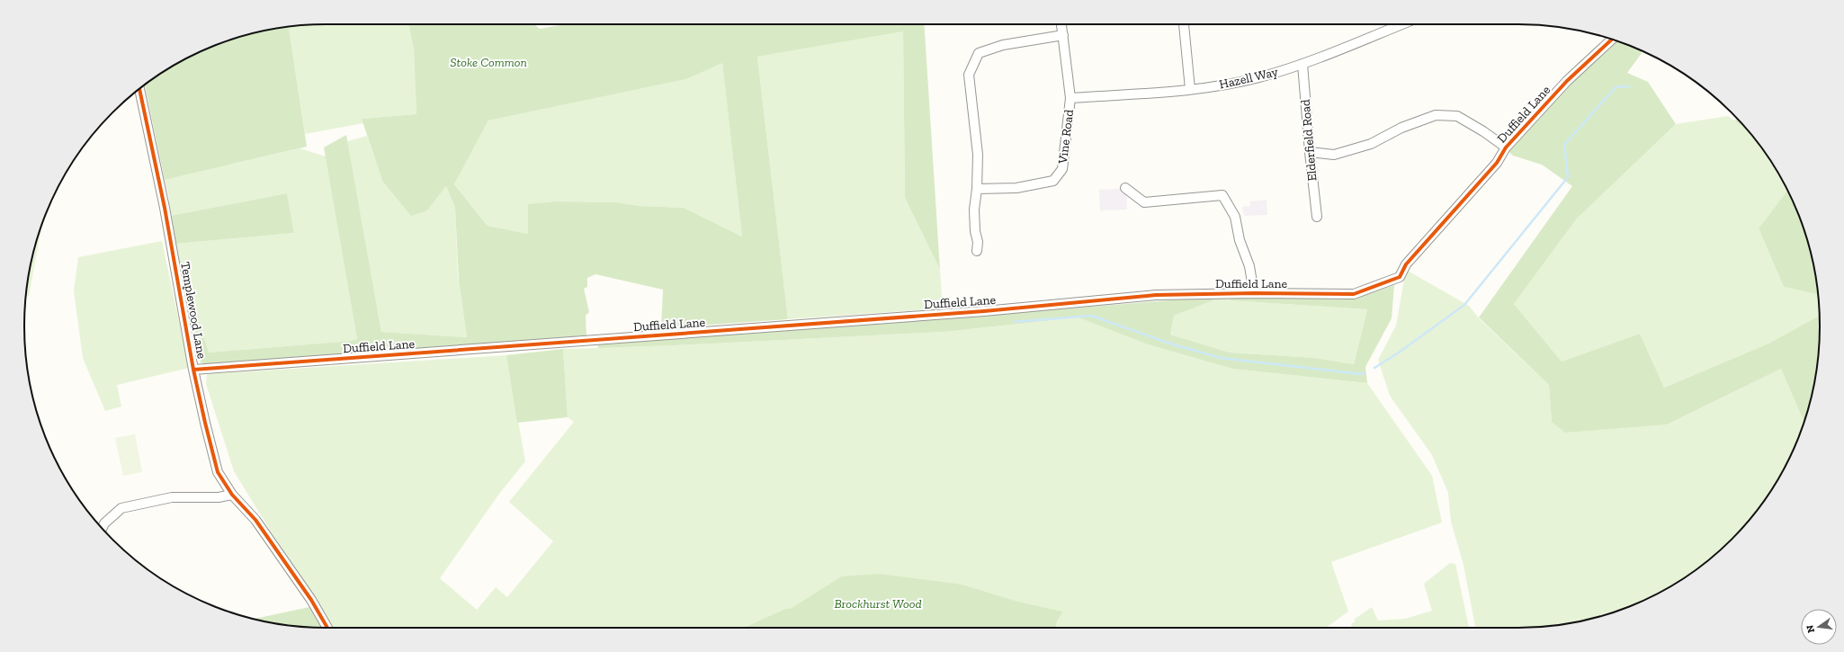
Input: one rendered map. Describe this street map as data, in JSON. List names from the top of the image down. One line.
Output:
{"streets":{"street":["Hazell Way","Duffield Lane","Vine Road","Elderfield Road","Templewood Lane"]},"crossings":[["Hazell Way","Vine Road"],["Hazell Way","Elderfield Road"],["Duffield Lane","Templewood Lane"]],"parks":["Stoke Common","Brockhurst Wood"],"north":"left"}
